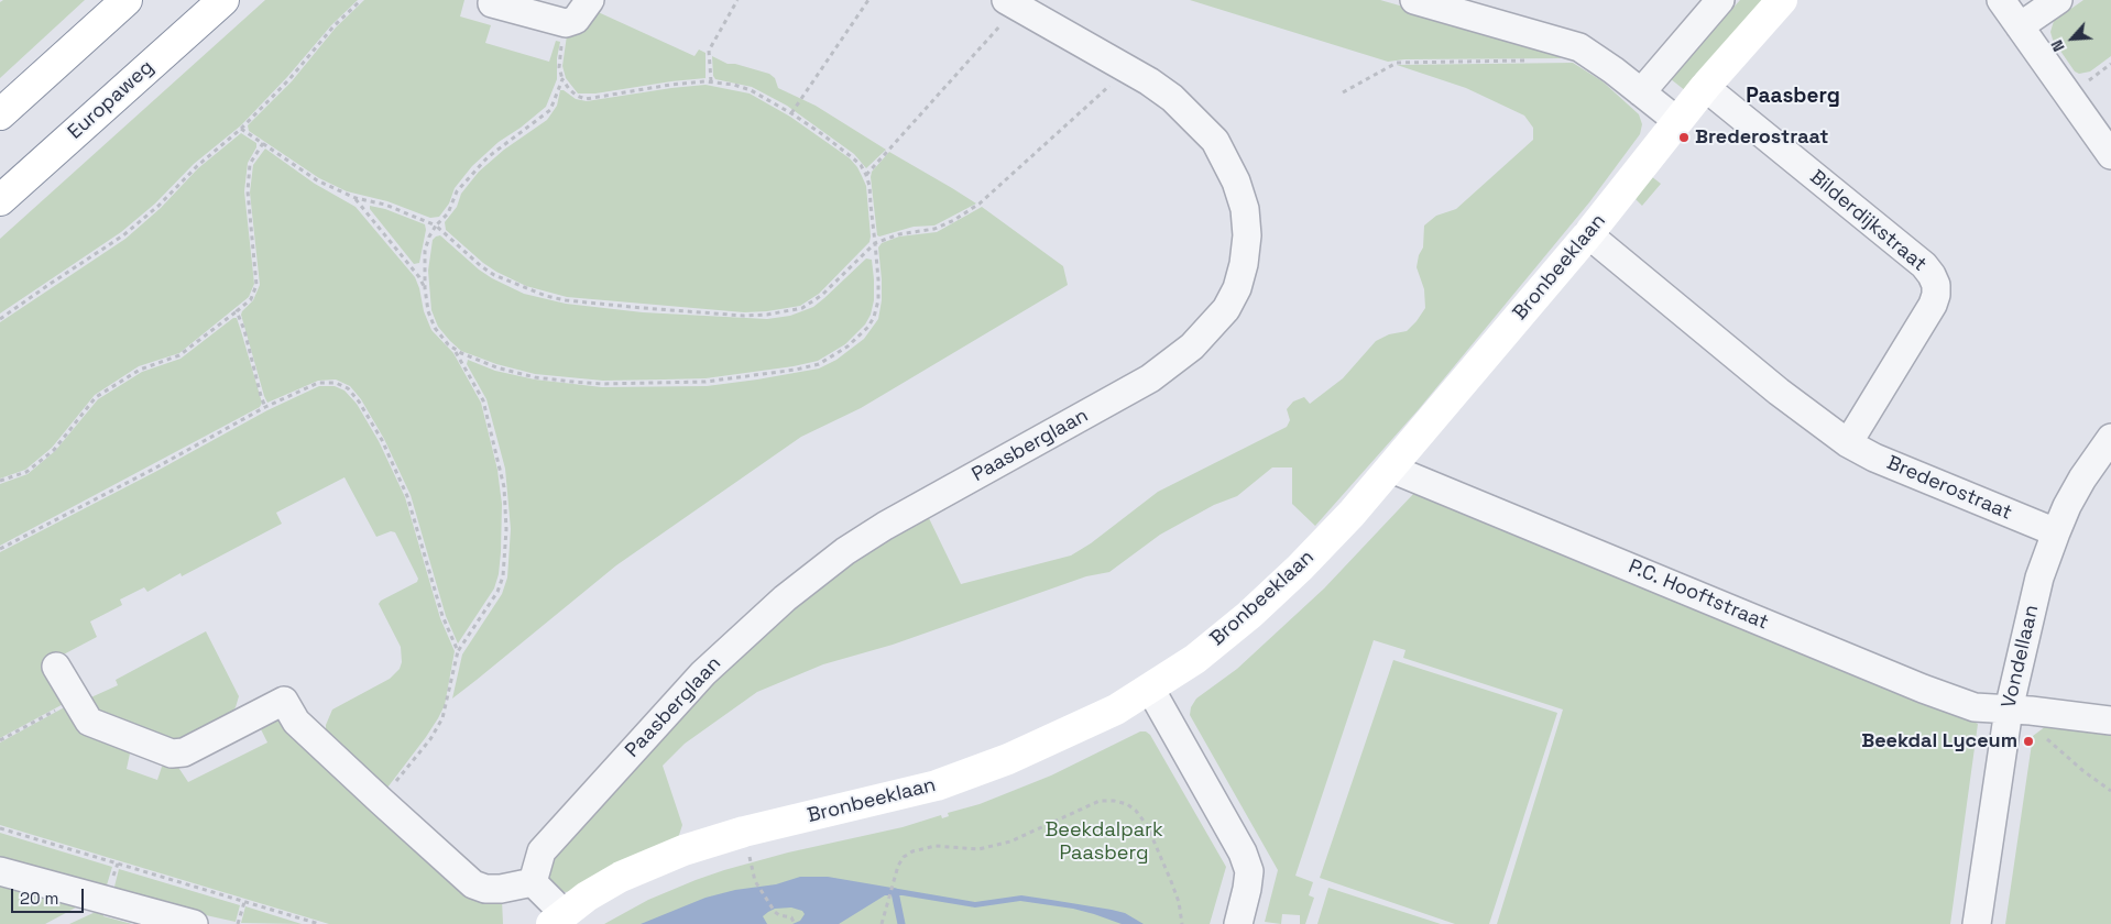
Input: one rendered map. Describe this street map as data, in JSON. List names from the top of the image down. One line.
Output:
{"streets":{"main road":["Europaweg","Bronbeeklaan"],"street":["Bilderdijkstraat","Paasberglaan","Brederostraat","P.C. Hooftstraat","Vondellaan"]},"crossings":[["Bilderdijkstraat","Bronbeeklaan"],["Bilderdijkstraat","Brederostraat"],["Bronbeeklaan","Brederostraat"],["Bronbeeklaan","P.C. Hooftstraat"],["Brederostraat","Vondellaan"],["P.C. Hooftstraat","Vondellaan"]],"districts":["Paasberg"],"parks":["Beekdalpark Paasberg"],"places":["Brederostraat","Beekdal Lyceum"],"scale_bar":"20 m","north":"bottom left"}
